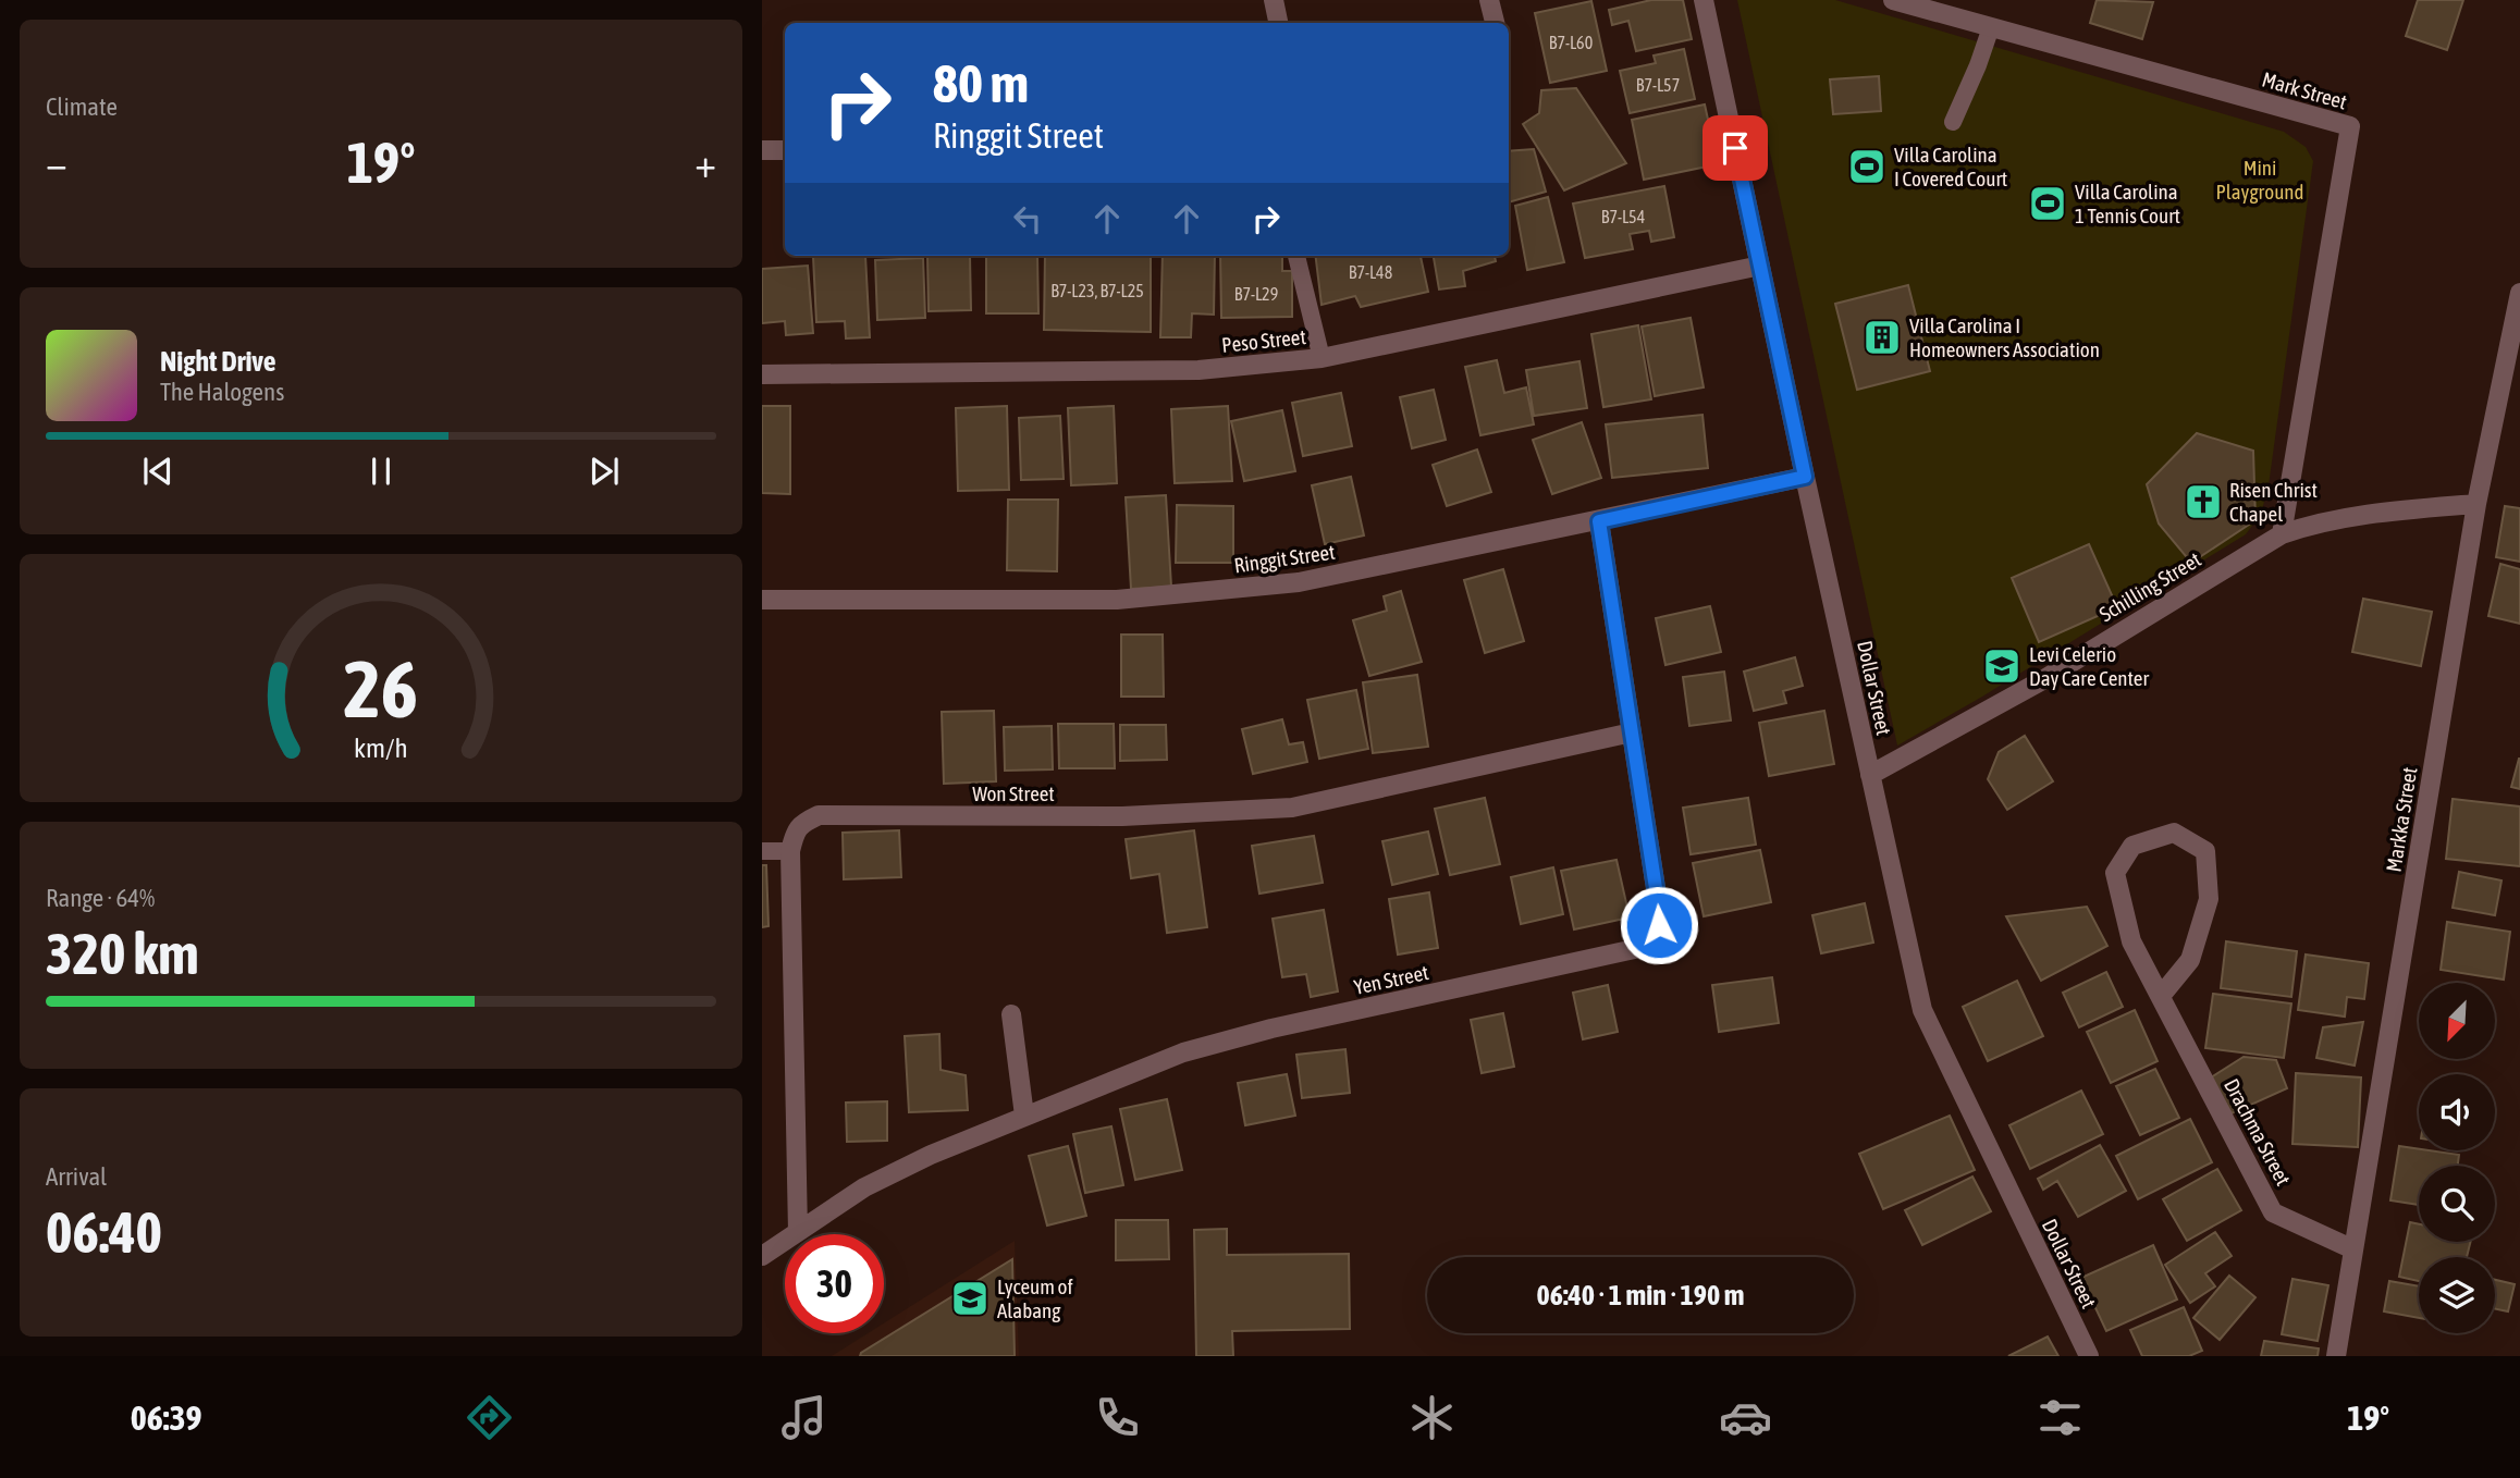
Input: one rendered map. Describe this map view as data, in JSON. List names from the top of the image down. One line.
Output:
{"streets":{"street":["Mark Street","Peso Street","Ringgit Street","Schilling Street","Dollar Street","Won Street","Markka Street","Yen Street","Drachma Street"]},"crossings":[["Mark Street","Schilling Street"],["Peso Street","Dollar Street"],["Ringgit Street","Dollar Street"],["Ringgit Street","Yen Street"],["Schilling Street","Dollar Street"],["Schilling Street","Markka Street"],["Won Street","Yen Street"],["Markka Street","Drachma Street"]],"parks":["Mini Playground"],"places":{"sports":["Villa Carolina I Covered Court","Villa Carolina 1 Tennis Court"],"building":["Villa Carolina I Homeowners Association"],"church":["Risen Christ Chapel"],"school or university":["Levi Celerio Day Care Center","Lyceum of Alabang"]},"house_numbers":["B7-L60","B7-L57","B7-L54","B7-L48","B7-L23, B7-L25","B7-L29"],"north":"bottom left","page":{"tile":["Climate",["Range · 64%","320 km"],["Arrival","06:40"]],"turn":["80 m","Ringgit Street"],"heat":["−","19°","+"],"song":["Night Drive","The Halogens"],"limit":"30","trip":"06:40 · 1 min · 190 m","tabs":["06:39","19°"],"gauge":["26","km/h"]}}
